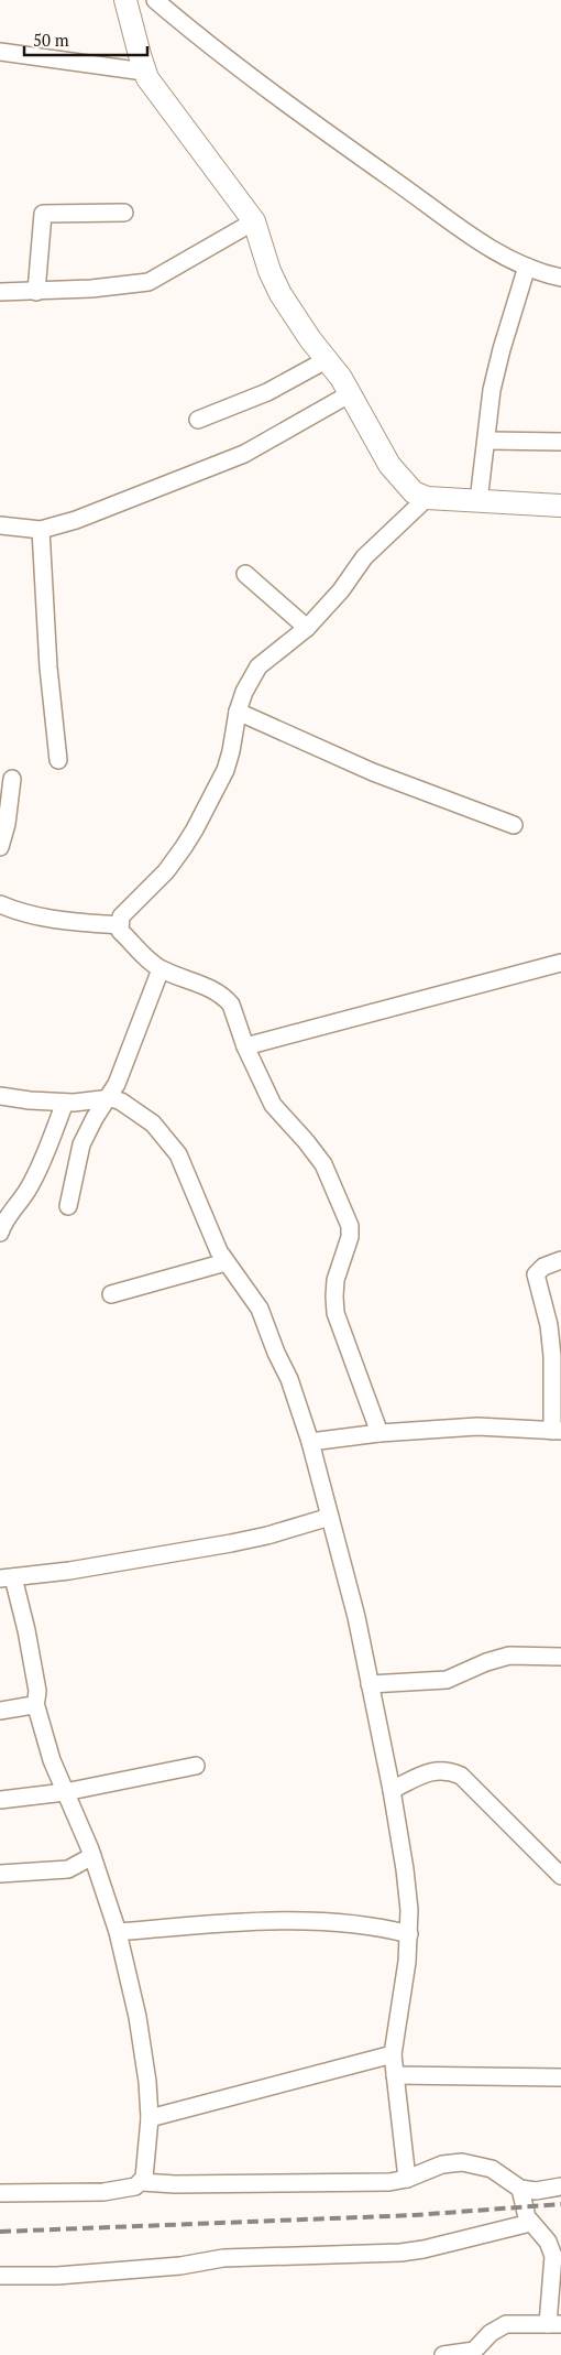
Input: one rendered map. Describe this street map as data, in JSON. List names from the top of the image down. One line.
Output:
{"scale_bar":"50 m"}
